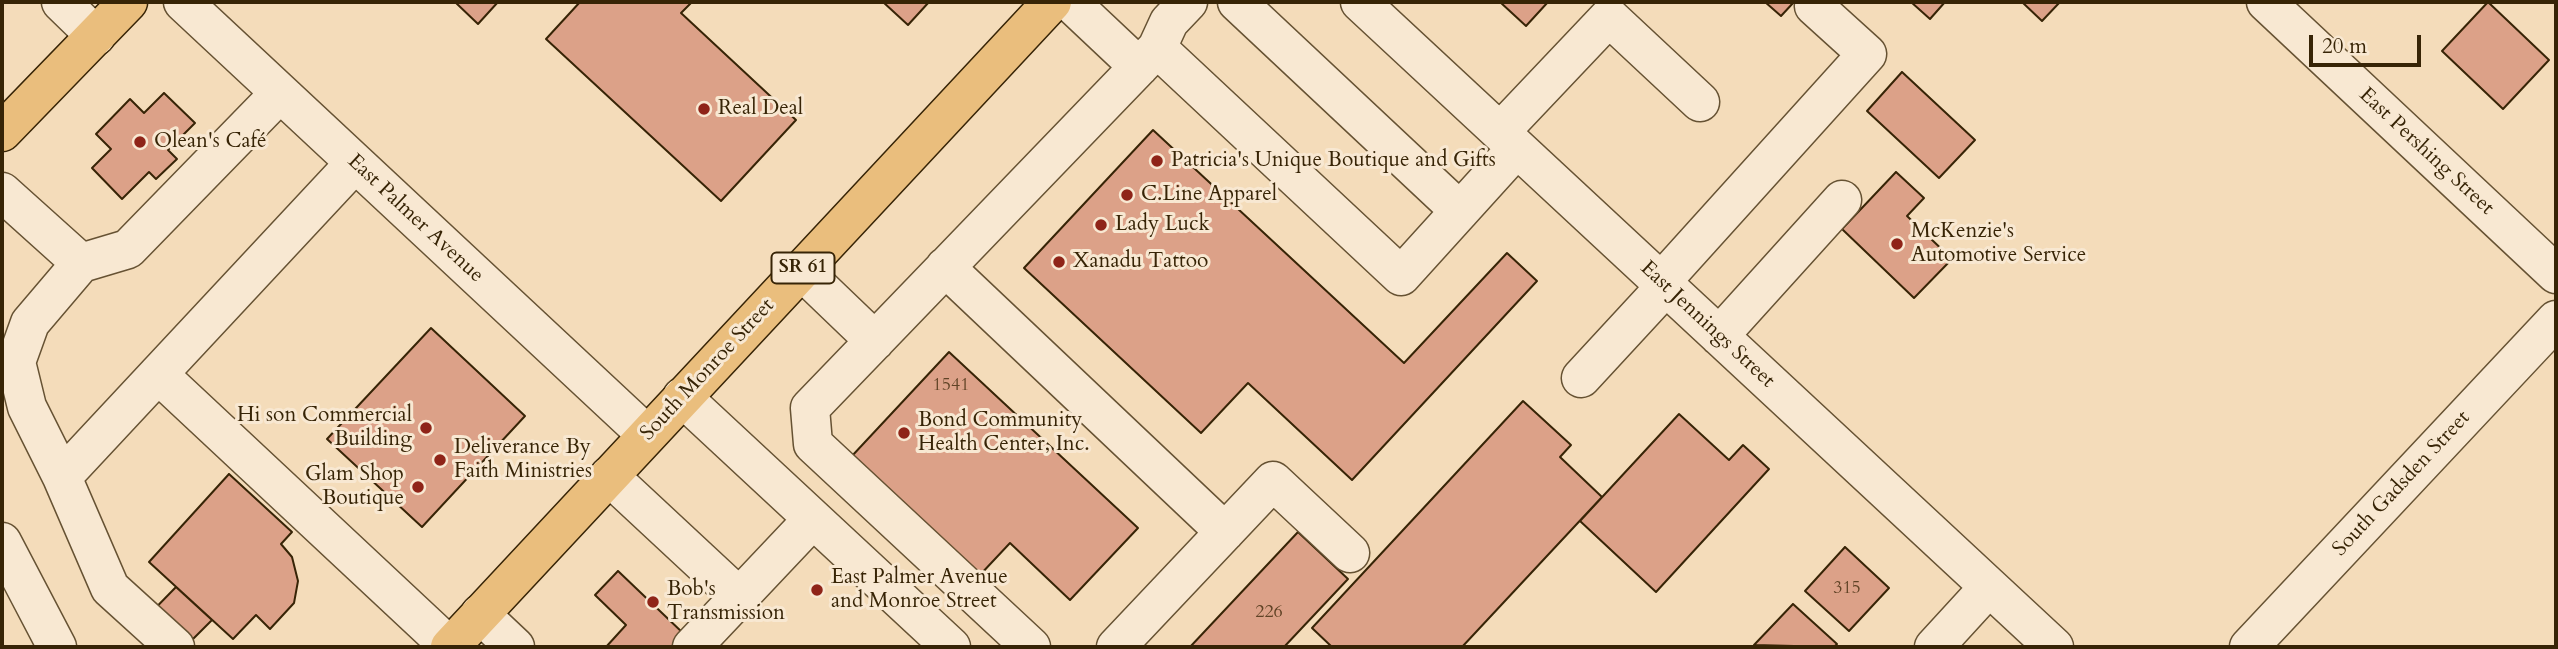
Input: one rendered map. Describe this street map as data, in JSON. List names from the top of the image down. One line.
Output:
{"streets":{"main road":["SR 61","South Monroe Street"],"street":["East Pershing Street","East Palmer Avenue","East Jennings Street","South Gadsden Street"]},"crossings":[["East Palmer Avenue","South Monroe Street"]],"places":["Real Deal","Olean's Café","Patricia's Unique Boutique and Gifts","C.Line Apparel","Lady Luck","McKenzie's Automotive Service","Xanadu Tattoo","Hi son Commercial Building","Bond Community Health Center, Inc.","Deliverance By Faith Ministries","Glam Shop Boutique","East Palmer Avenue and Monroe Street","Bob's Transmission"],"house_numbers":["1541","315","226"],"scale_bar":"20 m"}
